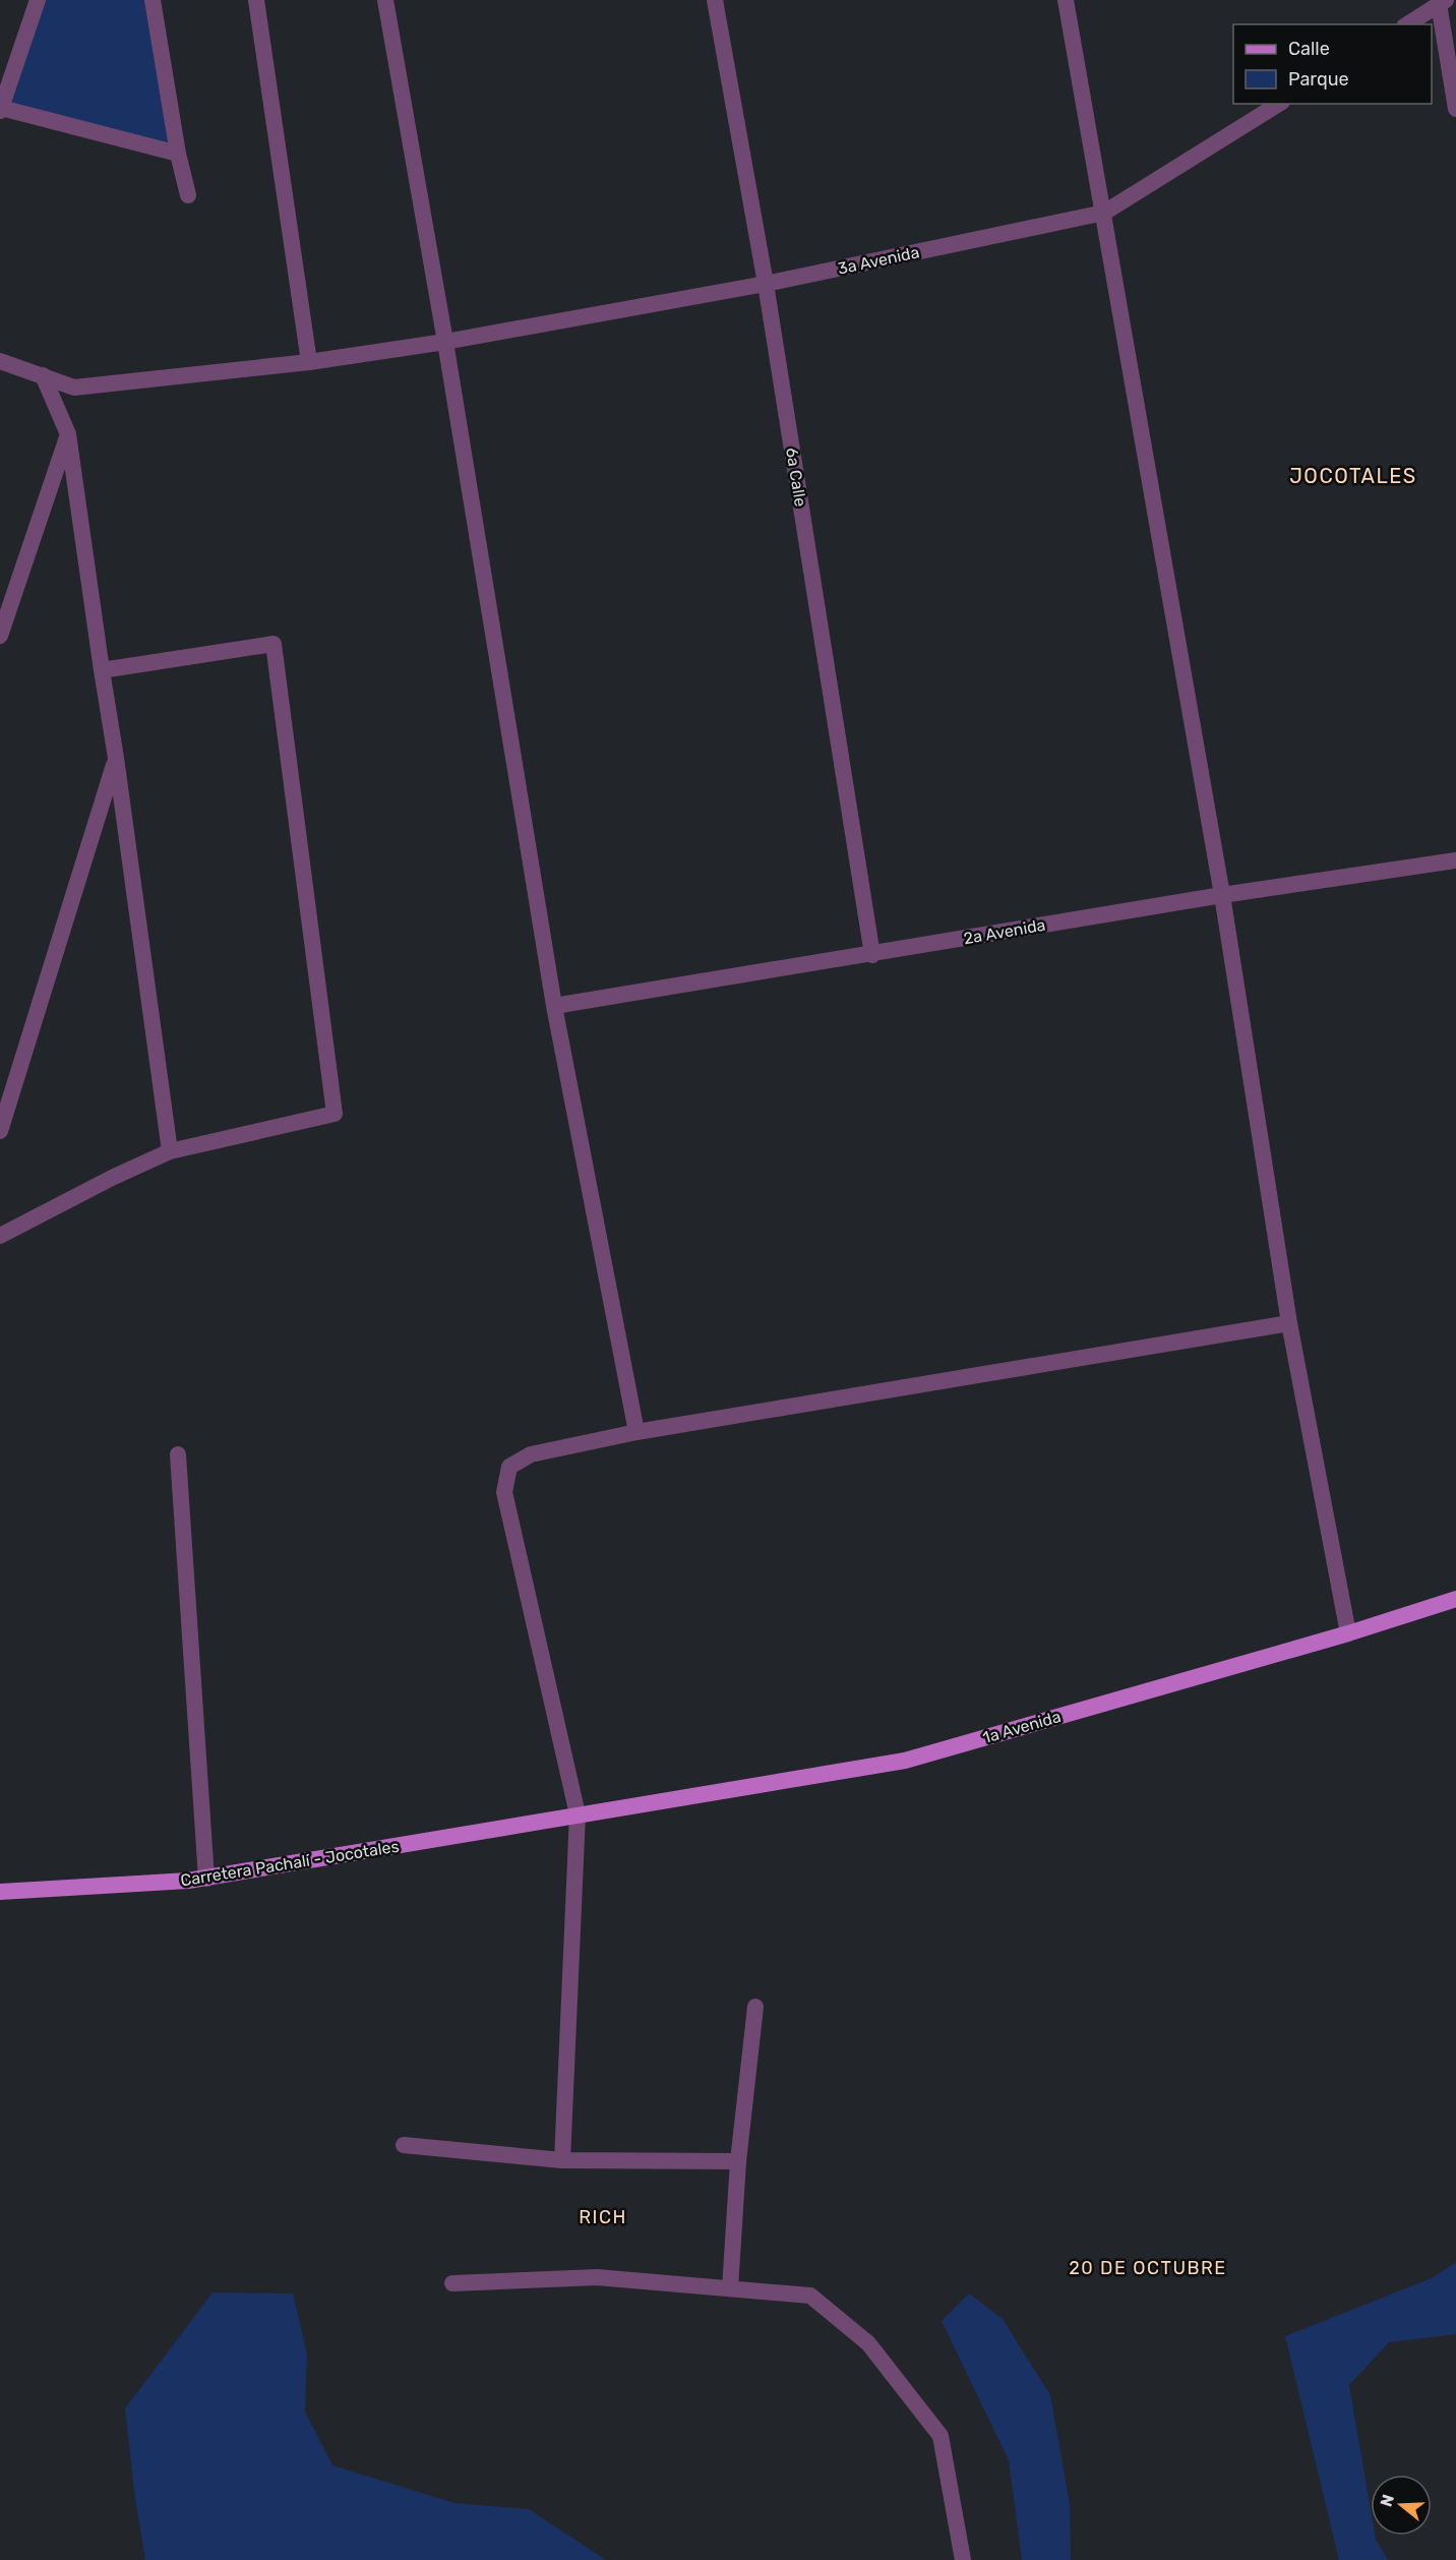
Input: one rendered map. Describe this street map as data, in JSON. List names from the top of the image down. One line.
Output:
{"streets":{"main road":["1a Avenida","Carretera Pachalí - Jocotales"],"street":["3a Avenida","6a Calle","2a Avenida"]},"crossings":[["3a Avenida","6a Calle"],["6a Calle","2a Avenida"],["1a Avenida","Carretera Pachalí - Jocotales"]],"districts":["JOCOTALES","RICH","20 DE OCTUBRE"],"legend":["Calle","Parque"],"north":"left"}
